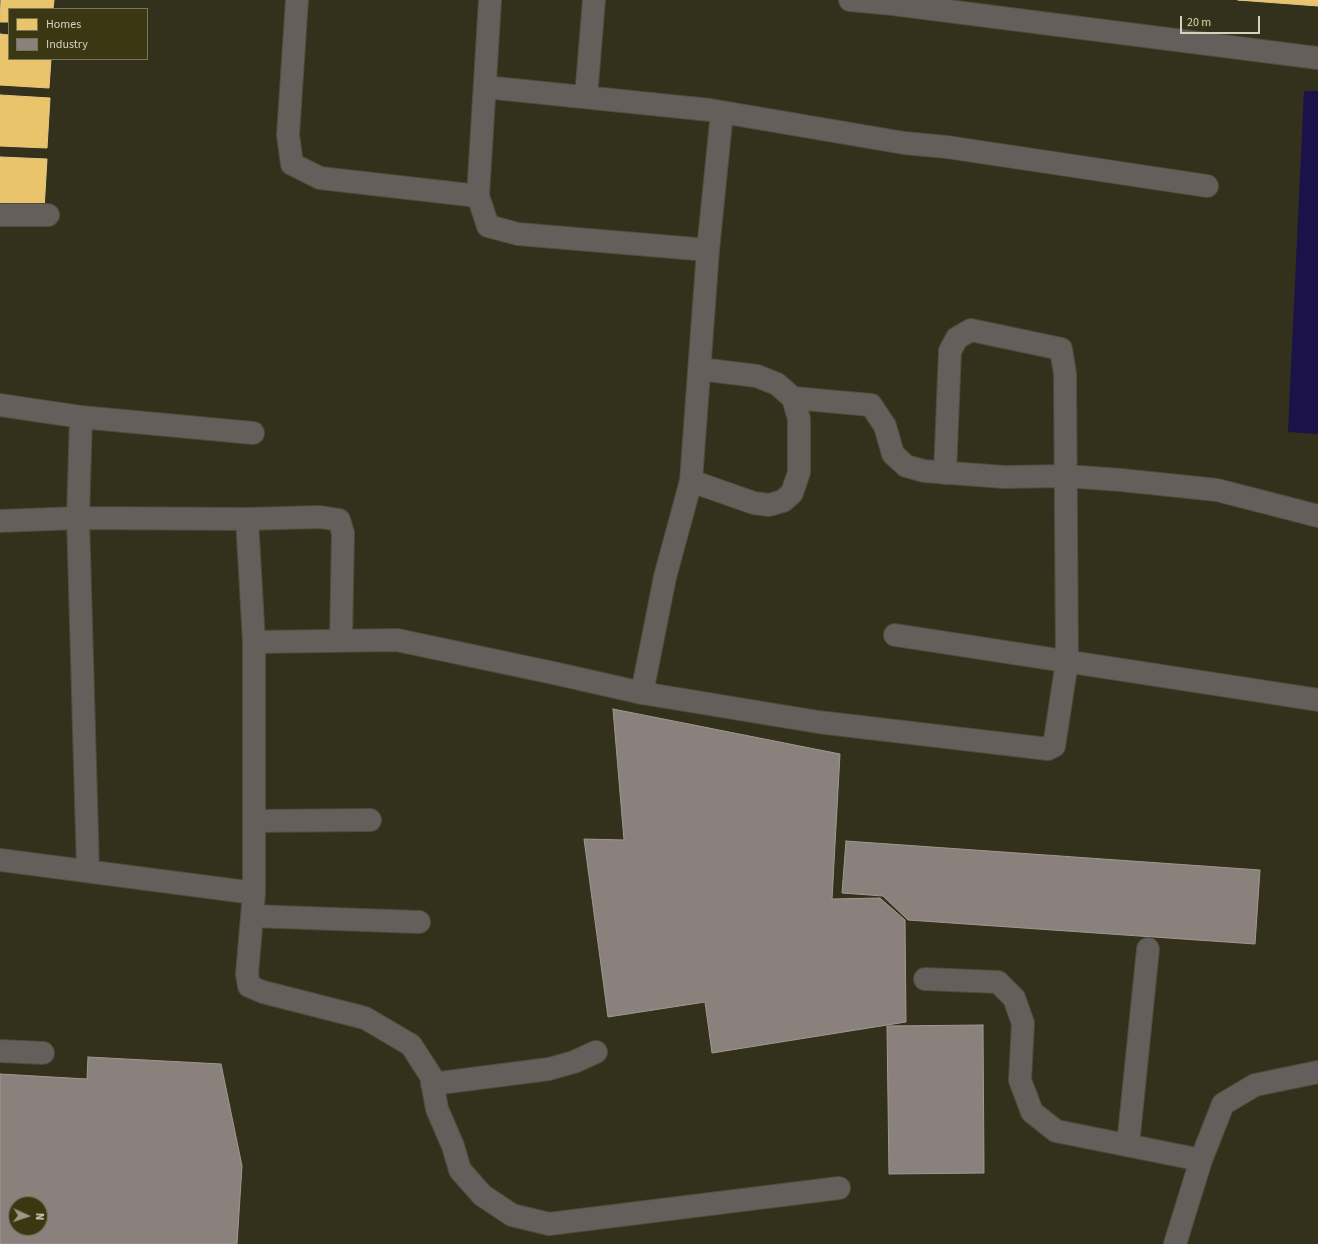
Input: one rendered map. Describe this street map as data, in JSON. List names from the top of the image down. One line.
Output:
{"legend":["Homes","Industry"],"scale_bar":"20 m","north":"right"}
